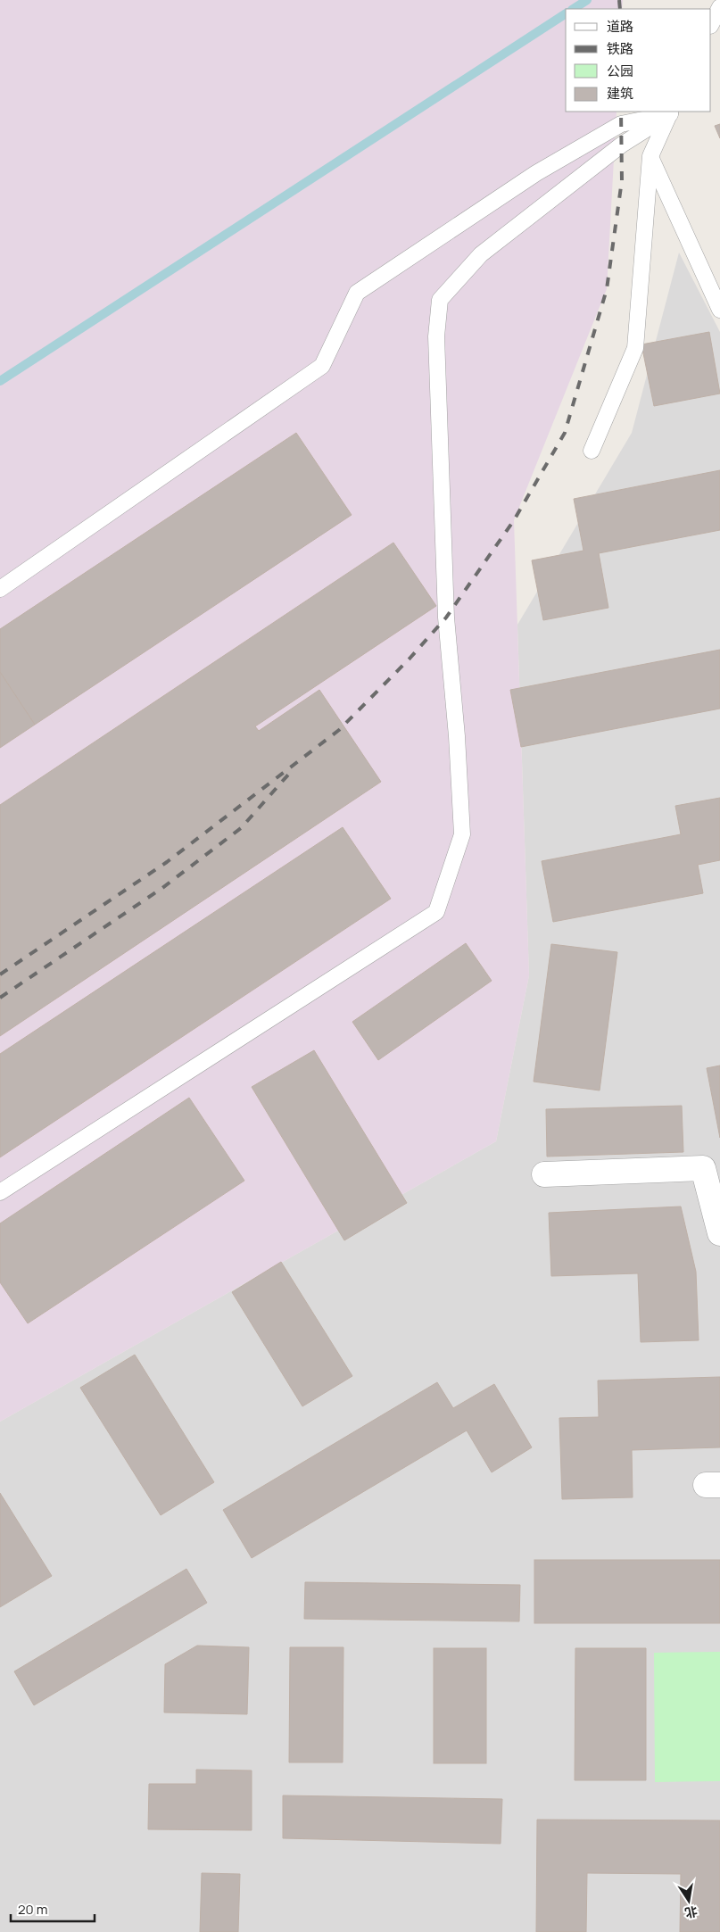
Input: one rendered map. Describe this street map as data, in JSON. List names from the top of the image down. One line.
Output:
{"legend":["道路","铁路","公园","建筑"],"scale_bar":"20 m","north":"bottom"}
